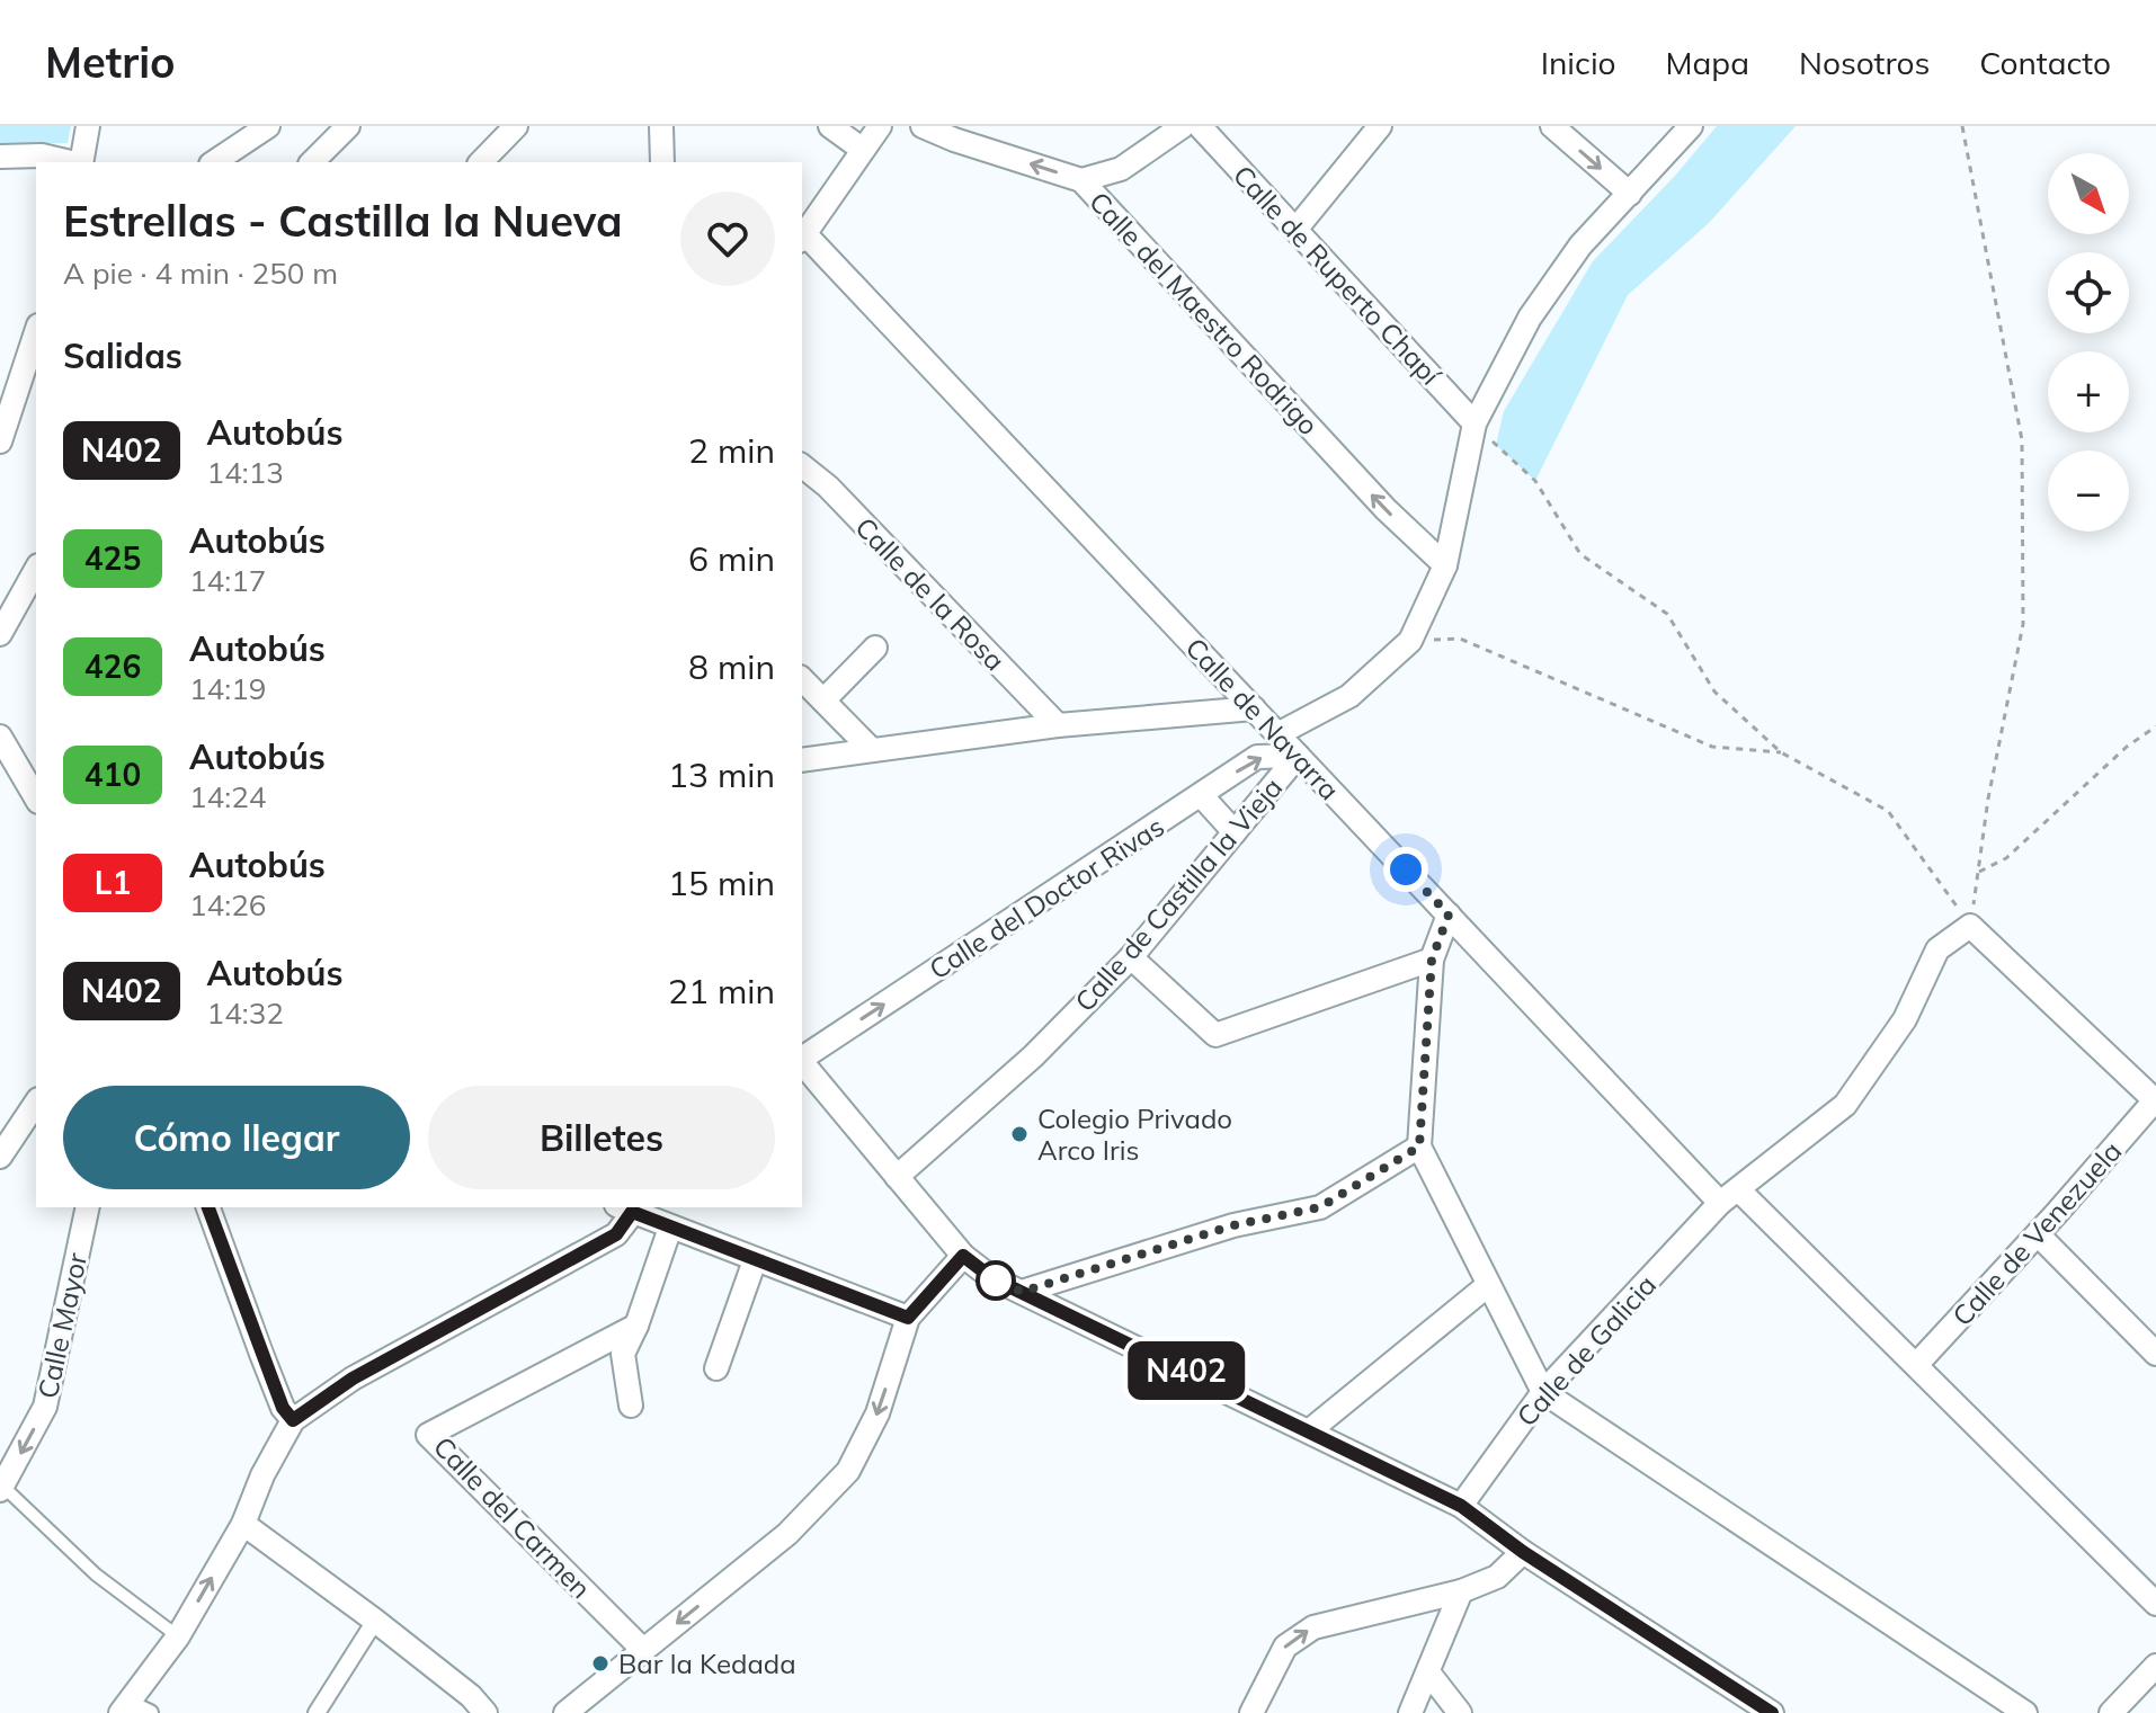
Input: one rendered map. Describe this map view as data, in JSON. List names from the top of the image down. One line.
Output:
{"streets":{"street":["Calle de Ruperto Chapí","Calle del Maestro Rodrigo","Calle de la Rosa","Calle de Navarra","Calle de Castilla la Vieja","Calle del Doctor Rivas","Calle de Venezuela","Calle Mayor","Calle de Galicia","Calle del Carmen"]},"crossings":[["Calle de Navarra","Calle de Castilla la Vieja"],["Calle de Navarra","Calle del Doctor Rivas"],["Calle de Navarra","Calle de Venezuela"],["Calle de Navarra","Calle de Galicia"],["Calle de Castilla la Vieja","Calle del Doctor Rivas"]],"one_way":["Calle del Maestro Rodrigo","Calle del Doctor Rivas","Calle Mayor"],"places":["Colegio Privado Arco Iris","Bar la Kedada"],"lines":["bus line N402"],"north":"bottom right","page":{"header":"Metrio","nav":["Inicio","Mapa","Nosotros","Contacto"],"on_map":"N402","map_buttons":["+","−"],"heading":[["Estrellas - Castilla la Nueva","A pie · 4 min · 250 m"],"Salidas"],"list":[{"mark":"N402","name":"Autobús","note":"14:13","value":"2 min"},{"mark":"425","name":"Autobús","note":"14:17","value":"6 min"},{"mark":"426","name":"Autobús","note":"14:19","value":"8 min"},{"mark":"410","name":"Autobús","note":"14:24","value":"13 min"},{"mark":"L1","name":"Autobús","note":"14:26","value":"15 min"},{"mark":"N402","name":"Autobús","note":"14:32","value":"21 min"}],"buttons":["Cómo llegar","Billetes"]}}
